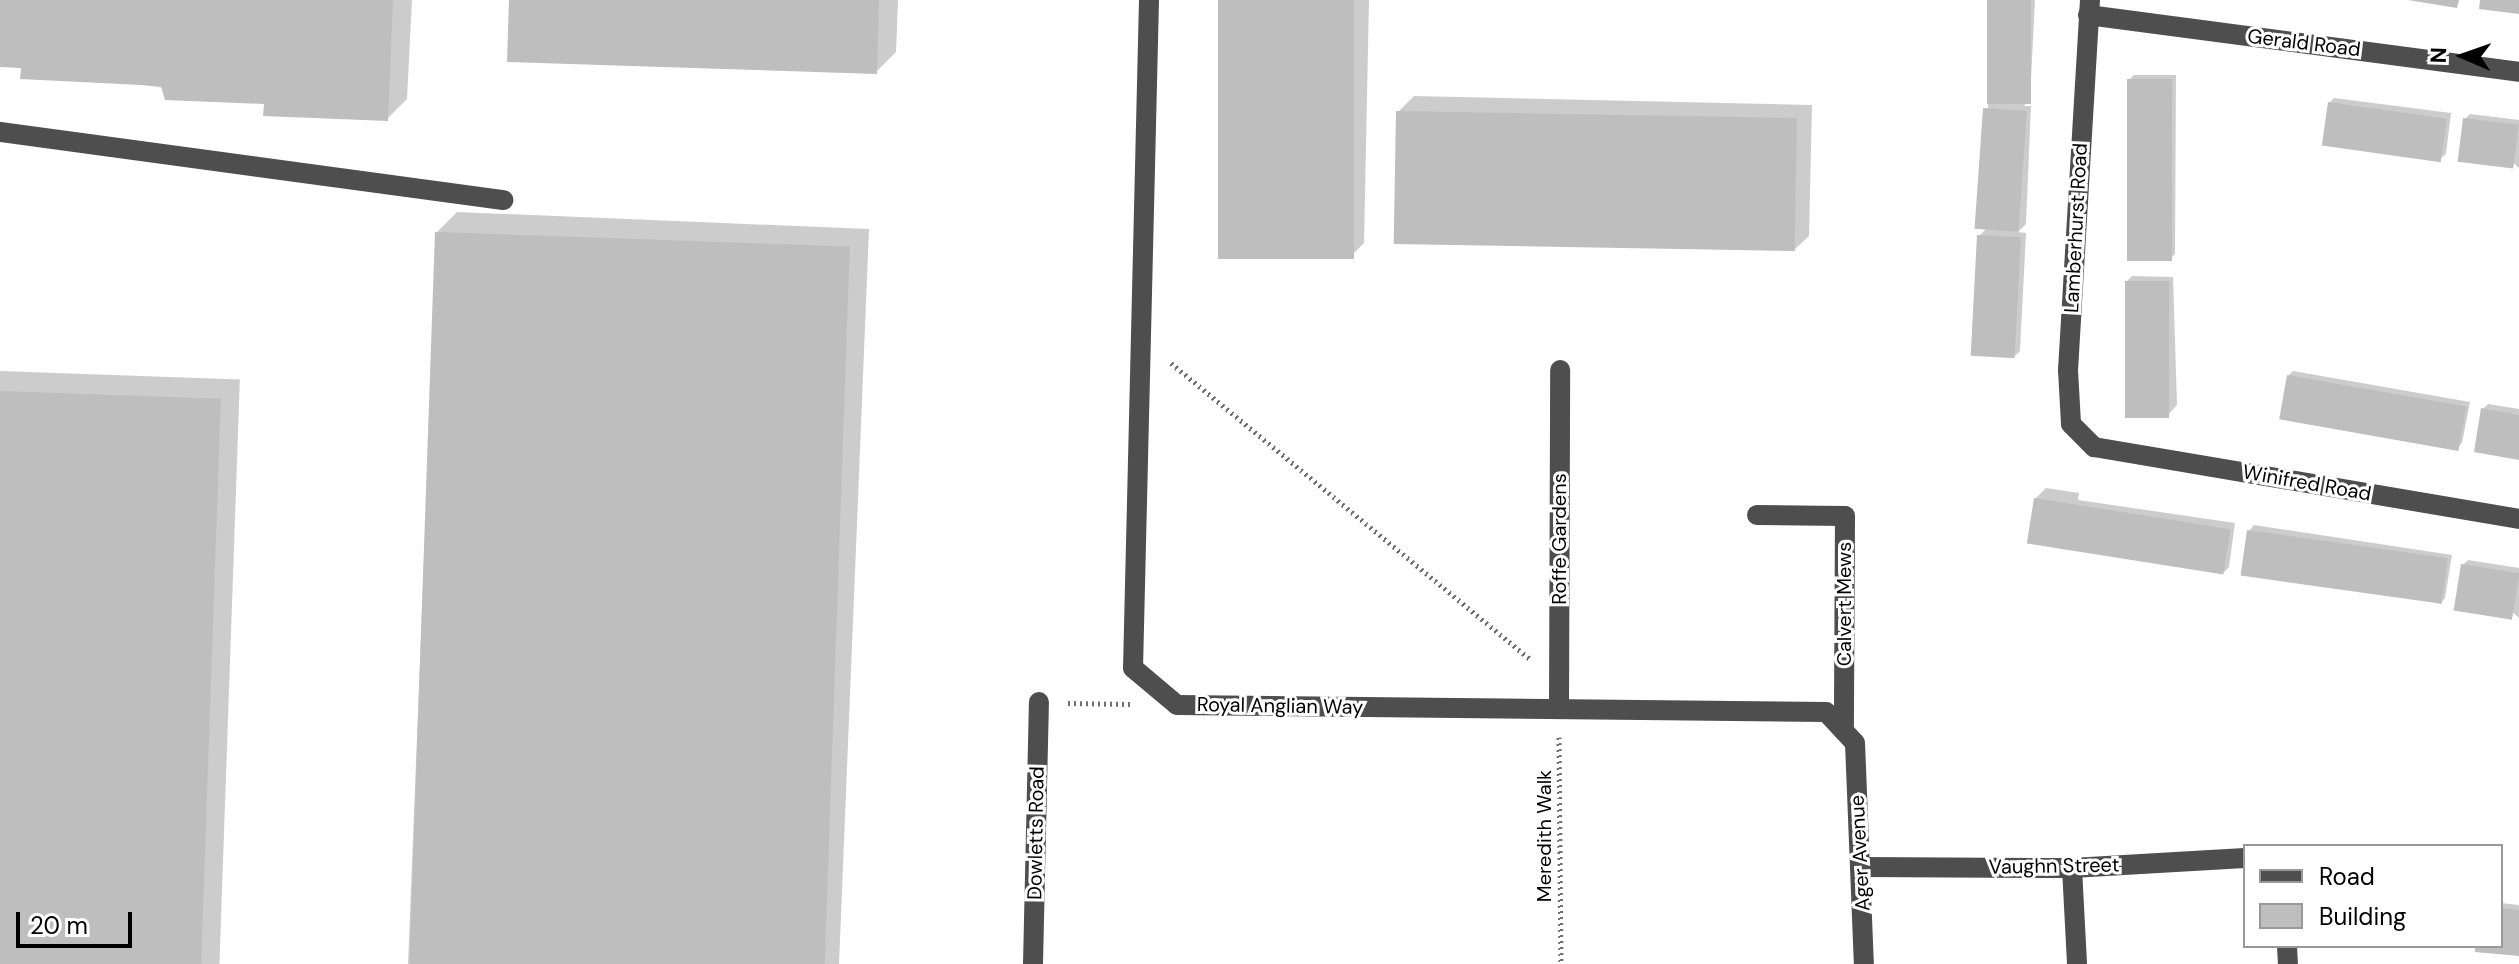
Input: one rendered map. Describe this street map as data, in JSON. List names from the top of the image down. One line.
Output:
{"streets":{"street":["Gerald Road","Lamberhurst Road","Winifred Road","Roffe Gardens","Calvert Mews","Royal Anglian Way","Dowletts Road","Ager Avenue","Vaughn Street"],"path":["Meredith Walk"]},"crossings":[["Gerald Road","Lamberhurst Road"],["Lamberhurst Road","Winifred Road"],["Roffe Gardens","Royal Anglian Way"],["Roffe Gardens","Meredith Walk"],["Calvert Mews","Royal Anglian Way"],["Calvert Mews","Ager Avenue"],["Royal Anglian Way","Meredith Walk"],["Royal Anglian Way","Ager Avenue"],["Ager Avenue","Vaughn Street"]],"legend":["Road","Building"],"scale_bar":"20 m","north":"left"}
